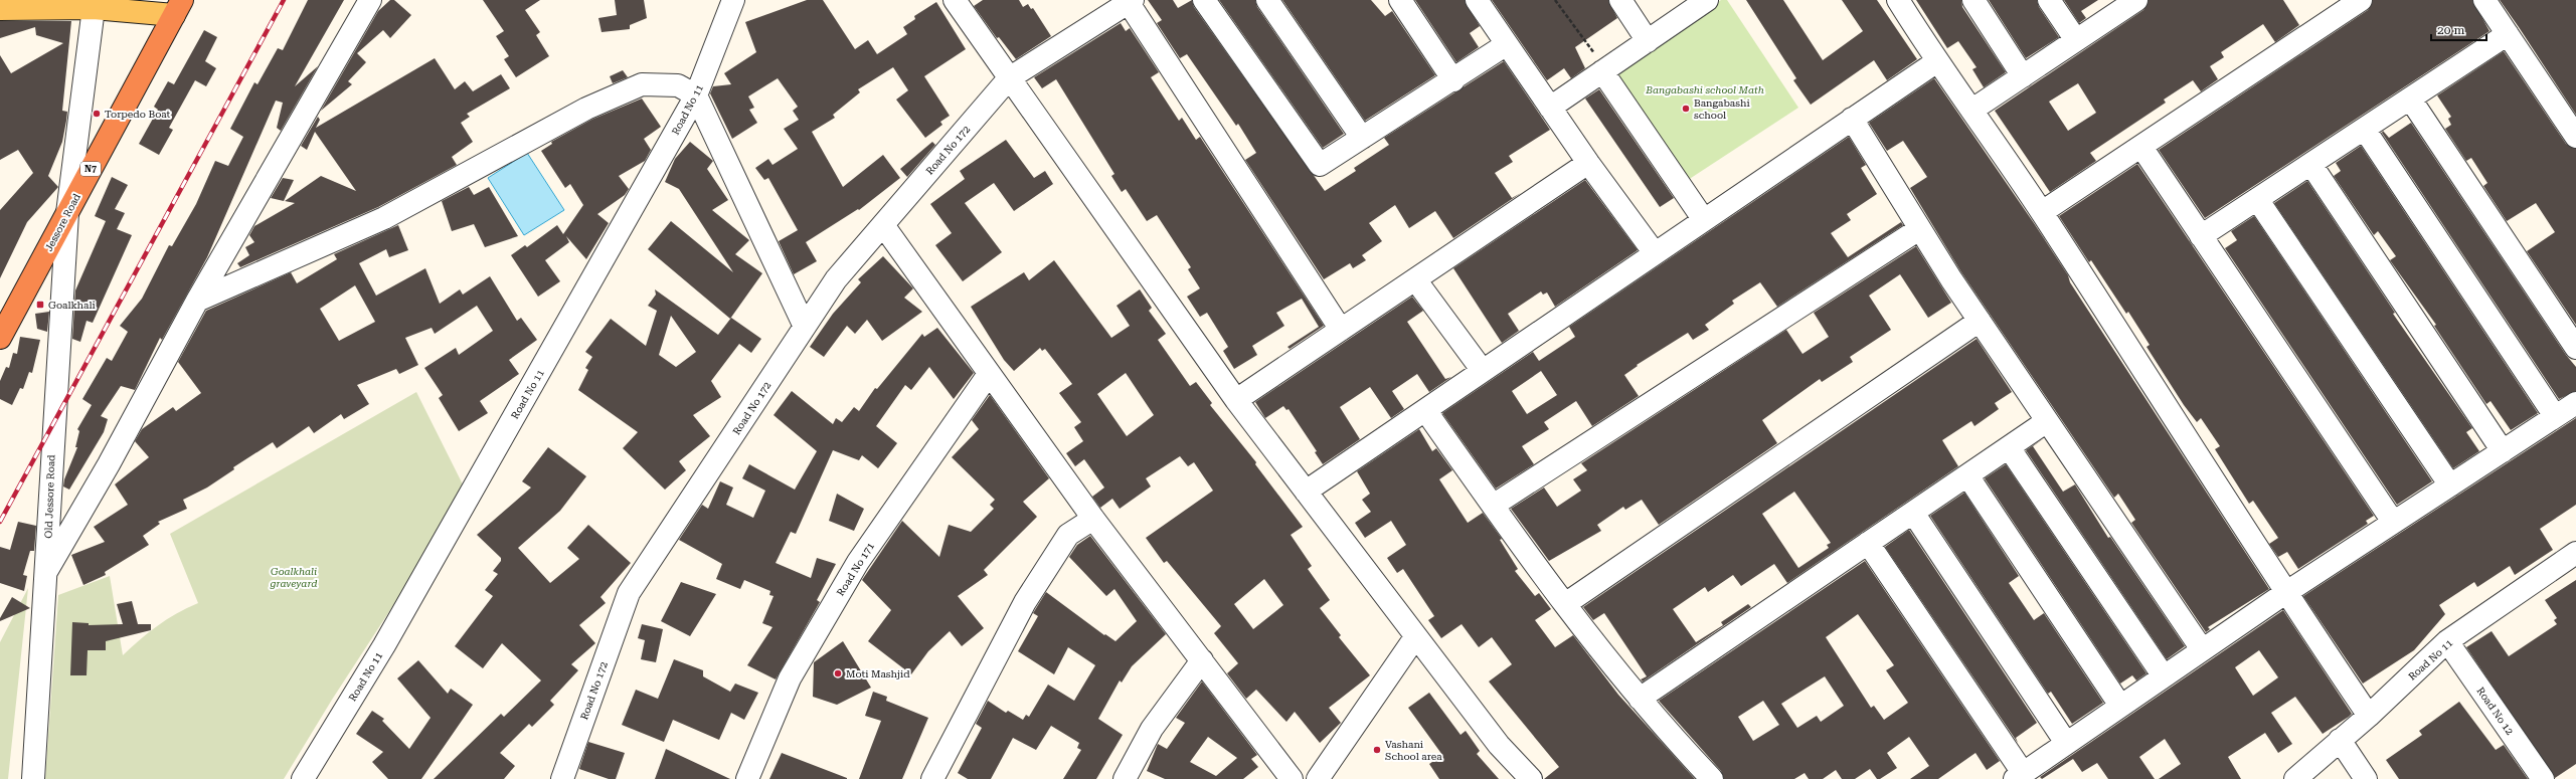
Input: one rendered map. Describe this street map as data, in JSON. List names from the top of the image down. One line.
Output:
{"streets":{"highway":["N7","Jessore Road"],"street":["Road No 11","Road No 172","Old Jessore Road","Road No 171","Road No 12"]},"crossings":[["Road No 11","Road No 12"],["Jessore Road","Old Jessore Road"]],"parks":["Bangabashi school Math","Goalkhali graveyard"],"places":{"other":["Bangabashi school","Torpedo Boat","Moti Mashjid","Vashani School area"],"transit":["Goalkhali"]},"scale_bar":"20 m"}
